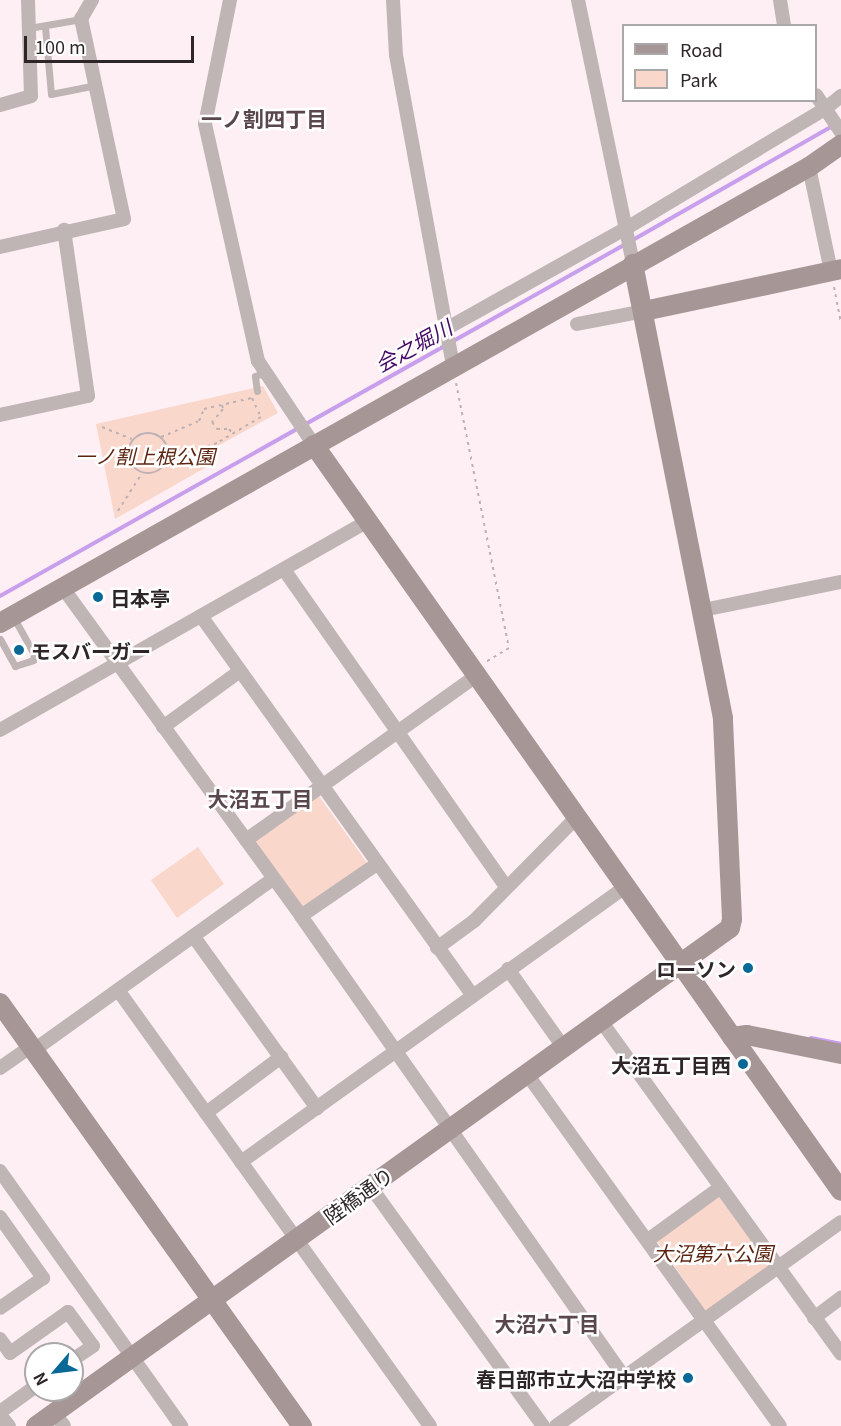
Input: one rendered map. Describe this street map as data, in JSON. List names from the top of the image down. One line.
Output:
{"streets":{"street":["陸橋通り"]},"districts":["一ノ割四丁目","大沼五丁目","大沼六丁目"],"water":["会之堀川"],"parks":["一ノ割上根公園","大沼第六公園"],"places":["日本亭","モスバーガー","ローソン","大沼五丁目西","春日部市立大沼中学校"],"legend":["Road","Park"],"scale_bar":"100 m","north":"bottom left"}
